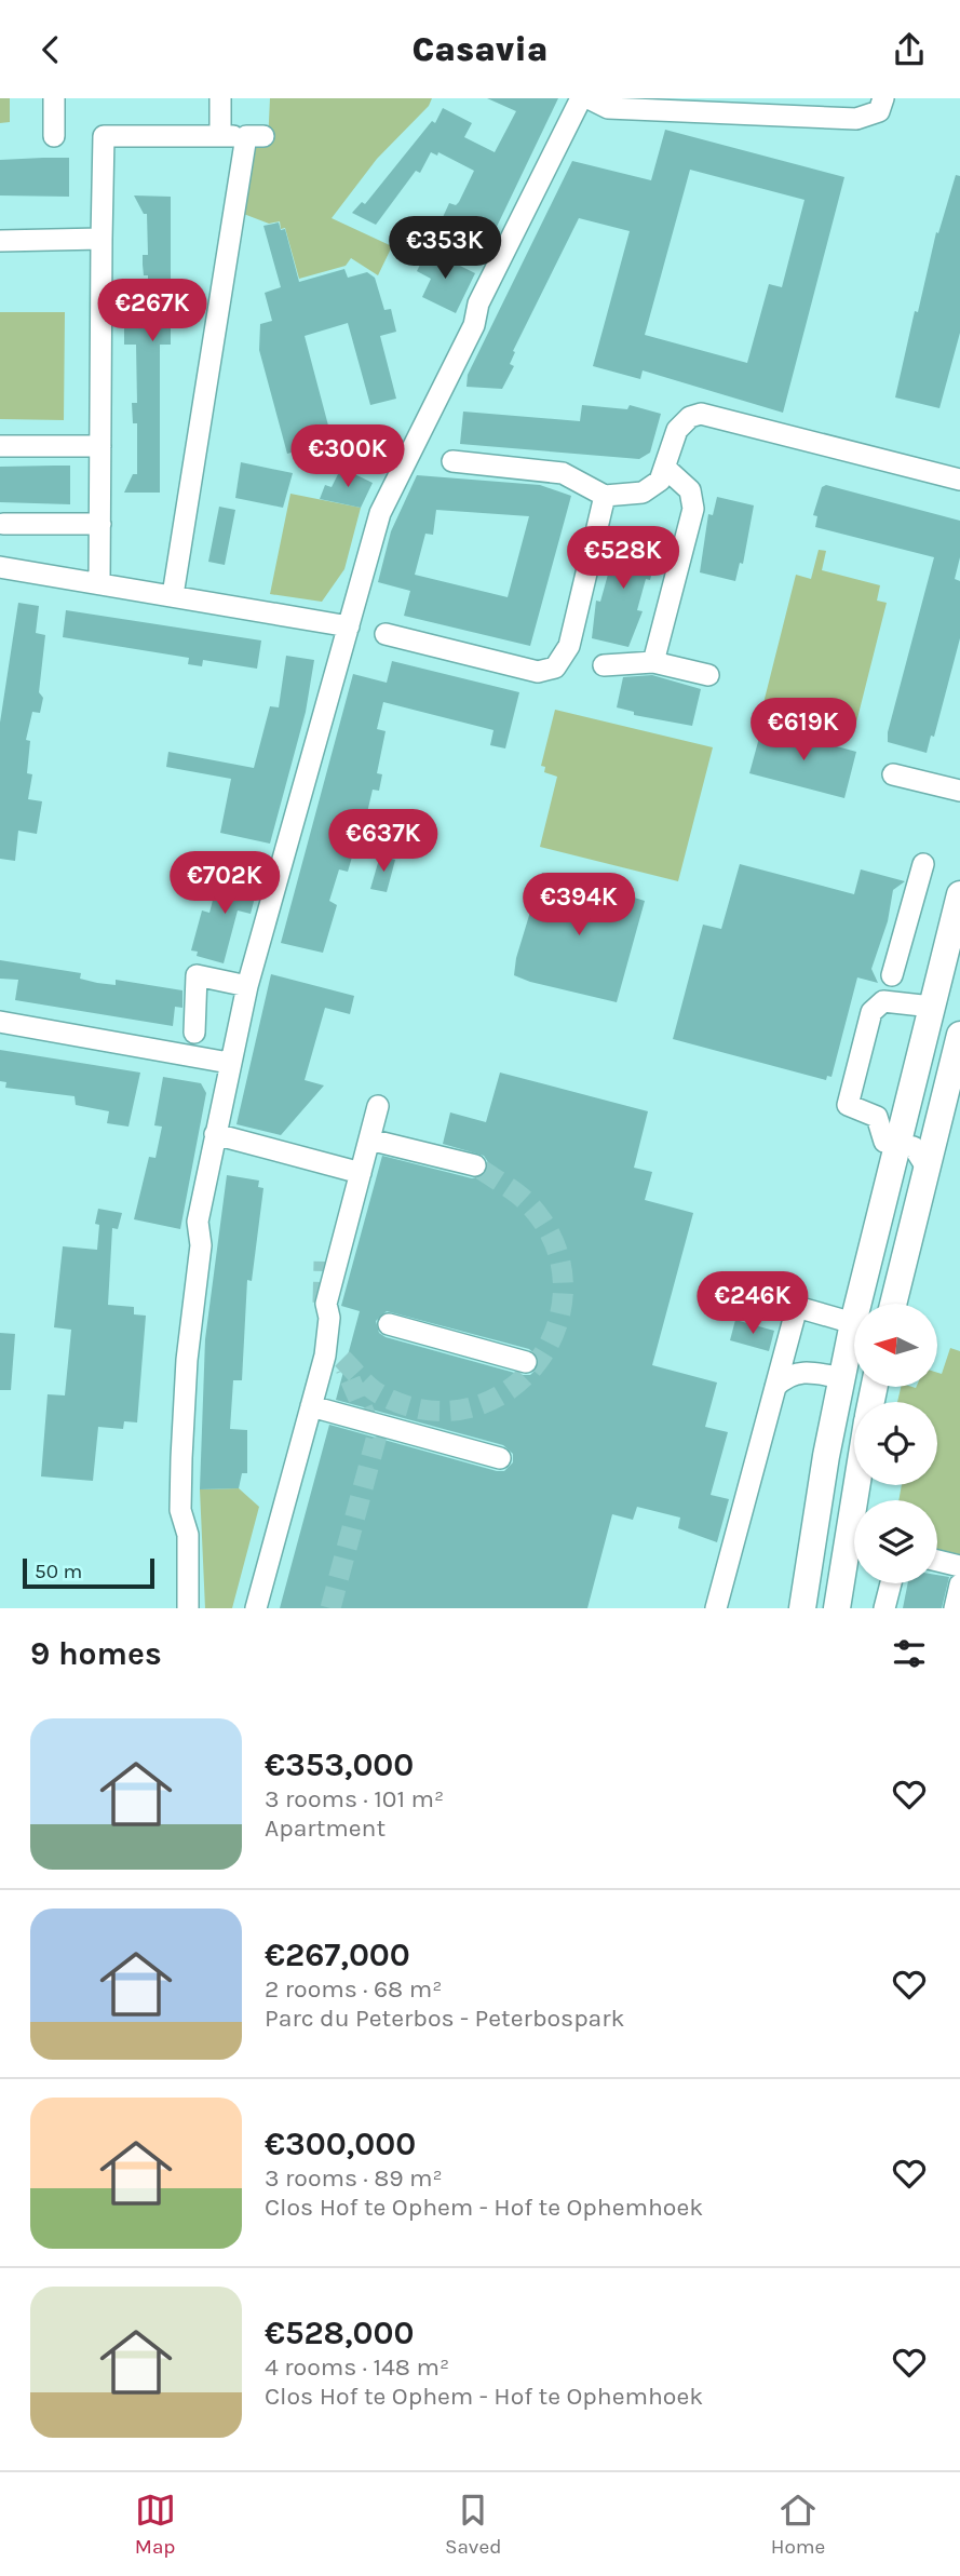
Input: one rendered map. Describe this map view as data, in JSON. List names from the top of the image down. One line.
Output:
{"scale_bar":"50 m","north":"left","page":{"header":"Casavia","price":["€353K","€267K","€300K","€528K","€619K","€637K","€702K","€394K","€246K"],"scale":"50 m","heading":"9 homes","list":[{"name":"€353,000","note":"3 rooms · 101 m² · Apartment"},{"name":"€267,000","note":"2 rooms · 68 m² · Parc du Peterbos - Peterbospark"},{"name":"€300,000","note":"3 rooms · 89 m² · Clos Hof te Ophem - Hof te Ophemhoek"},{"name":"€528,000","note":"4 rooms · 148 m² · Clos Hof te Ophem - Hof te Ophemhoek"}],"tabs":["Map","Saved","Home"]}}
